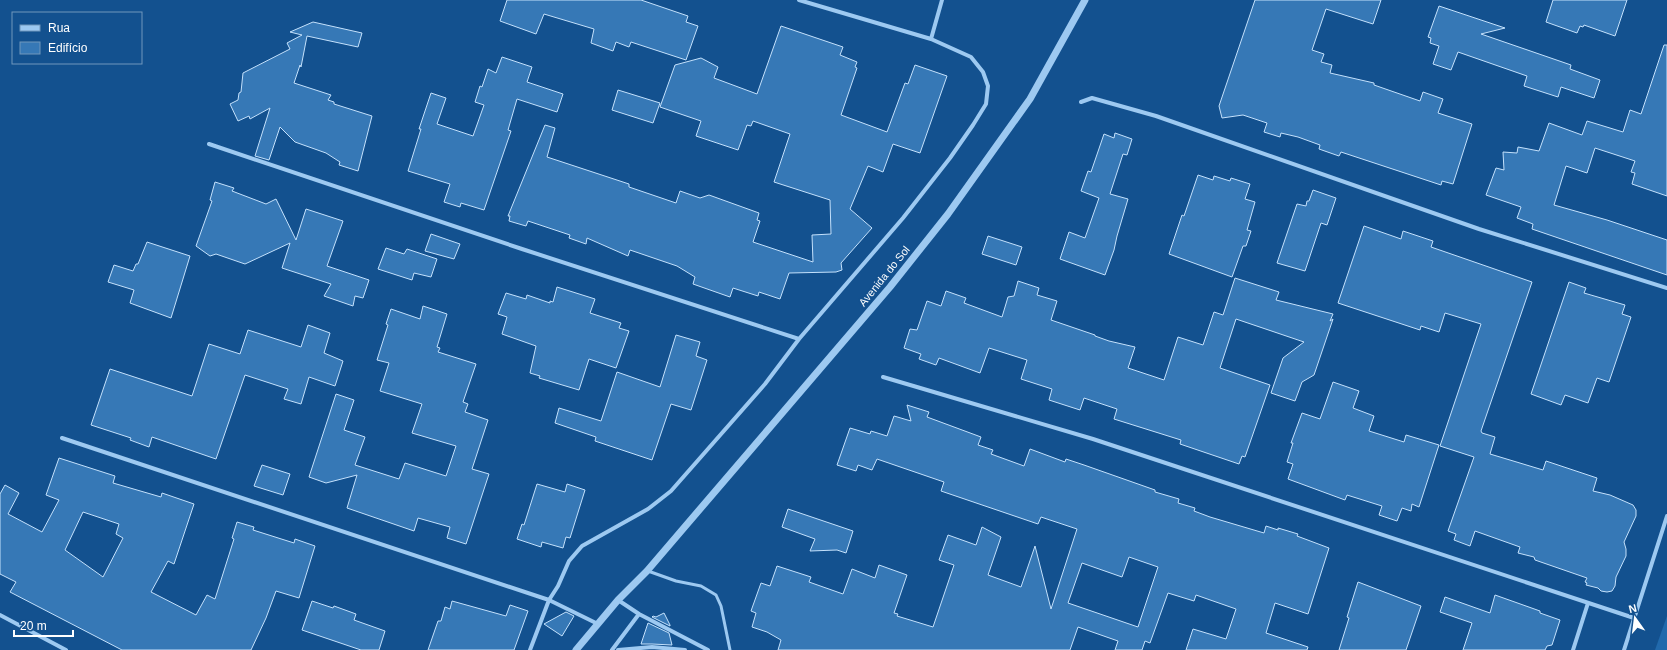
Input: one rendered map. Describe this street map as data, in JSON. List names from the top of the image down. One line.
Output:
{"streets":{"street":["Avenida do Sol"]},"legend":["Rua","Edifício"],"scale_bar":"20 m","north":"top"}
